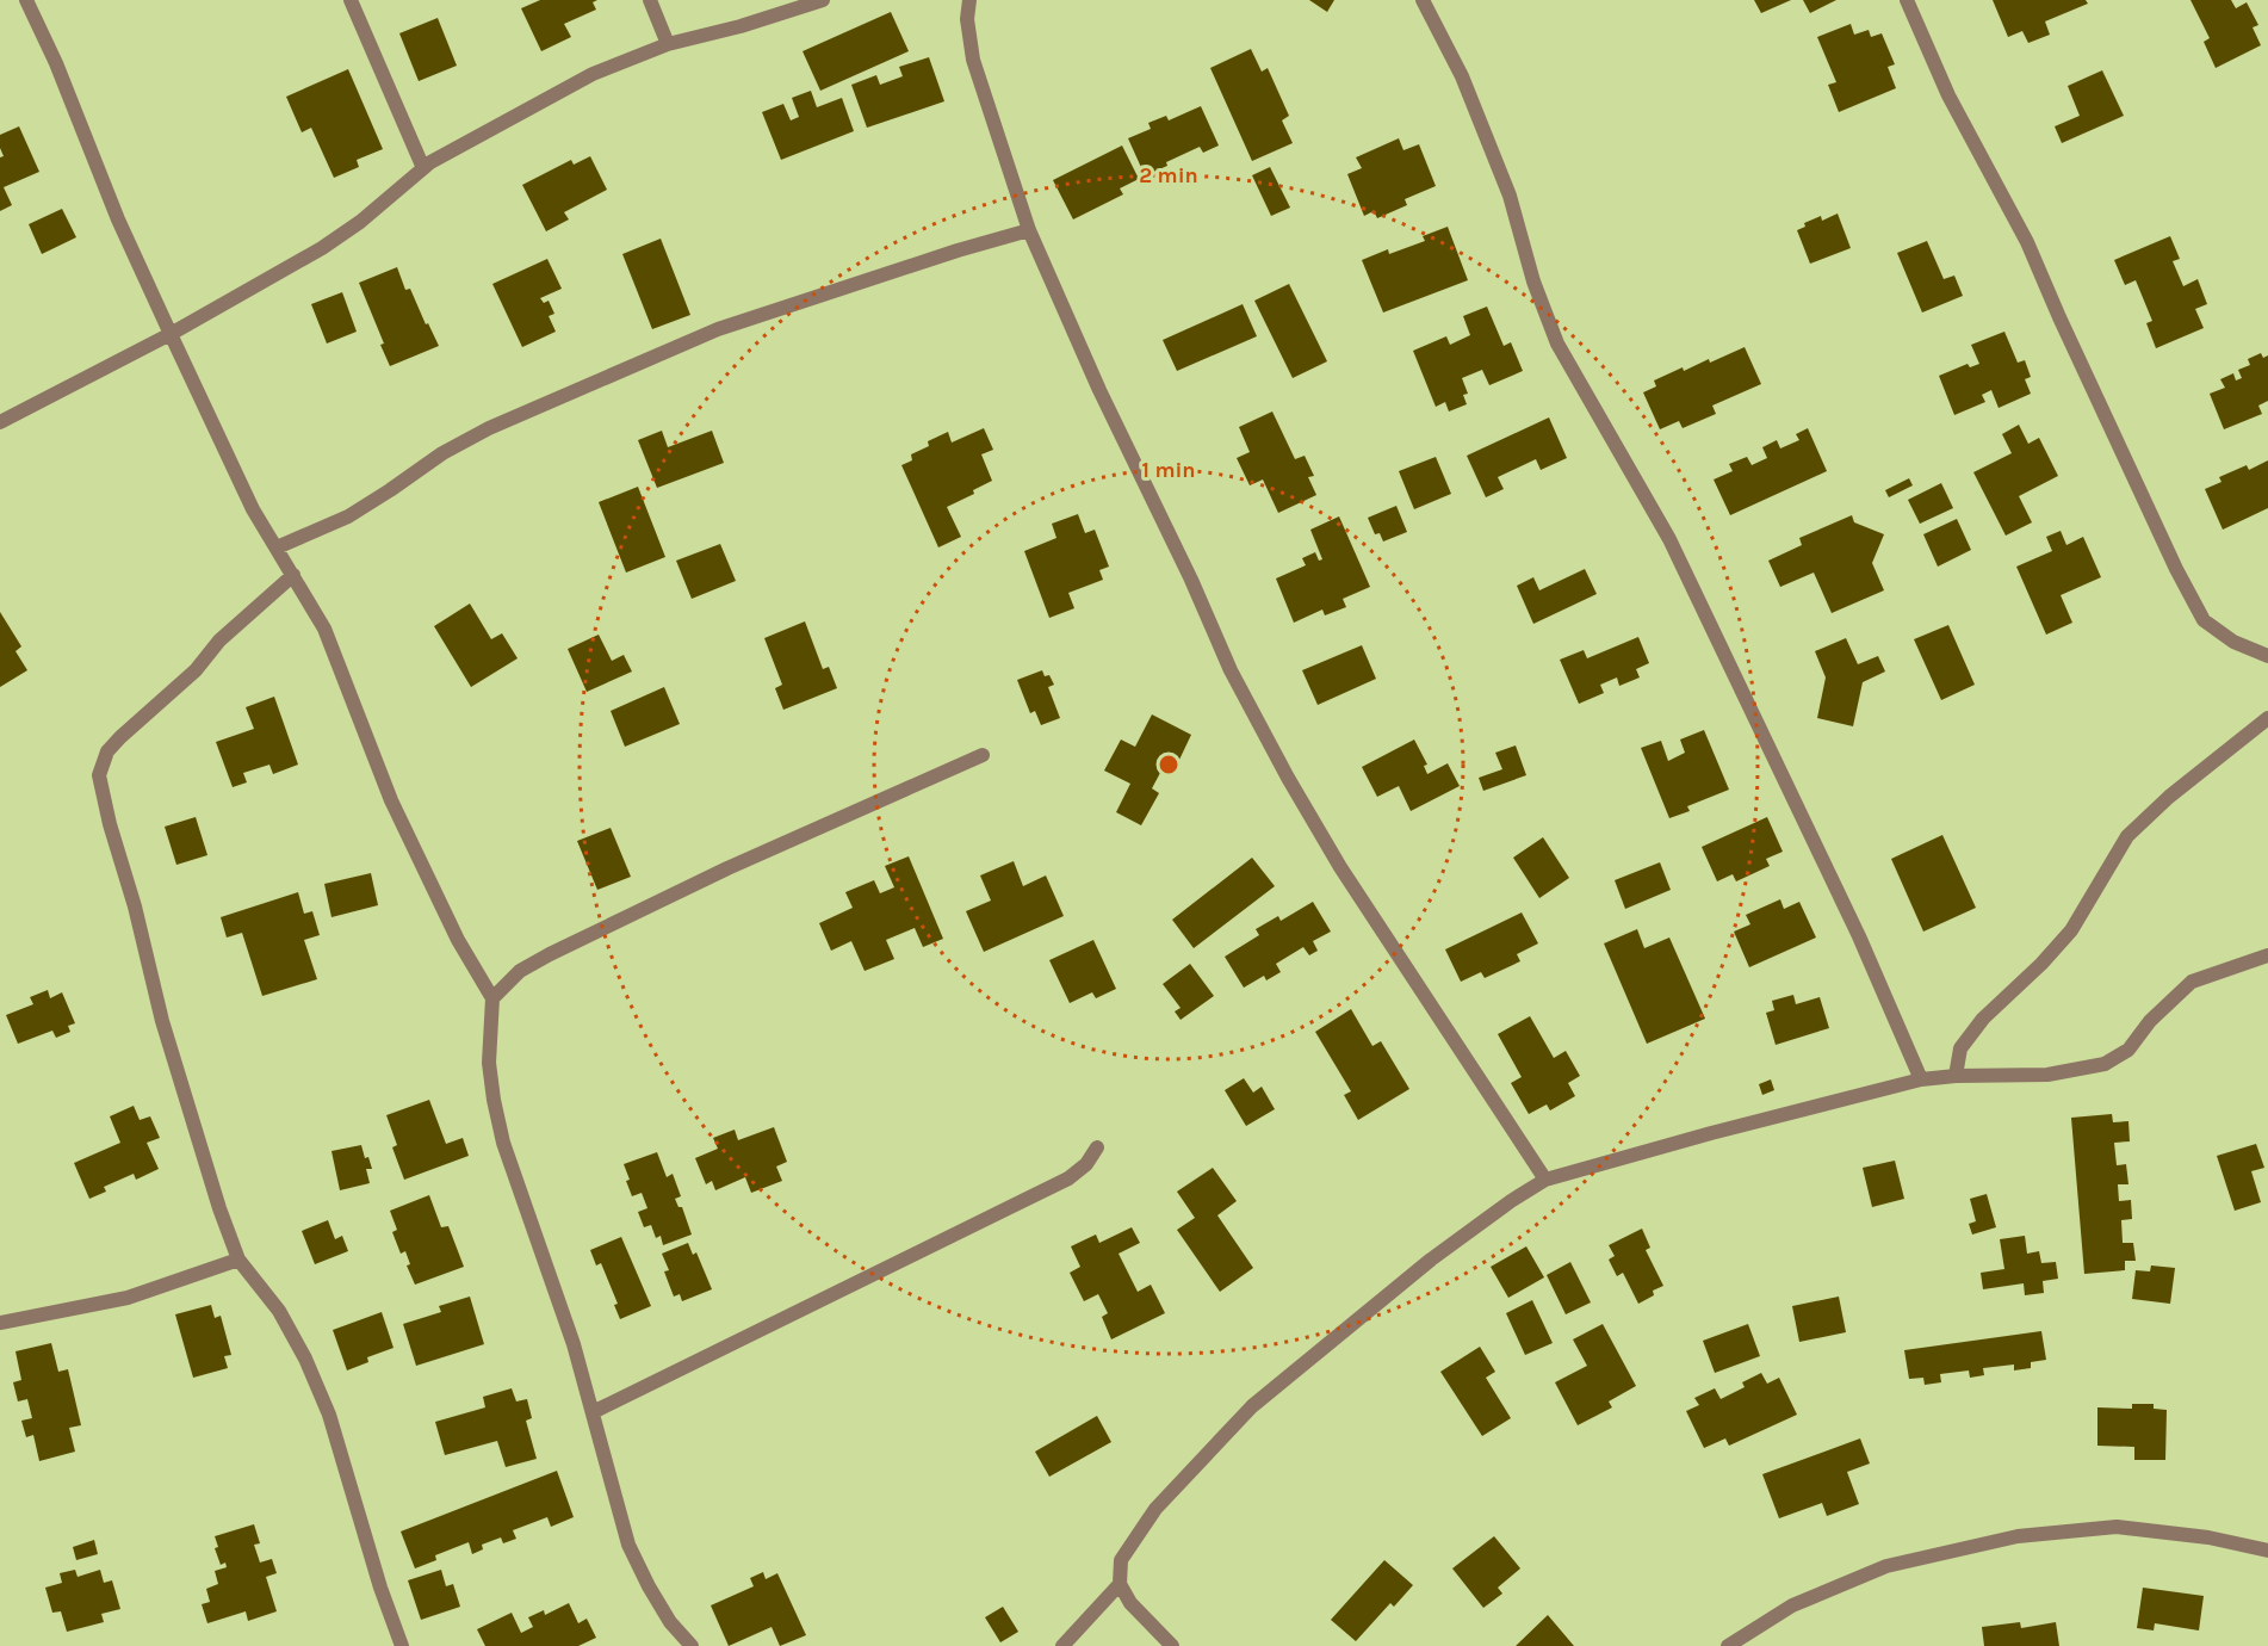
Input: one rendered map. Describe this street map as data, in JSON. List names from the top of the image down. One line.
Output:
{"rings":["2 min","1 min"]}
